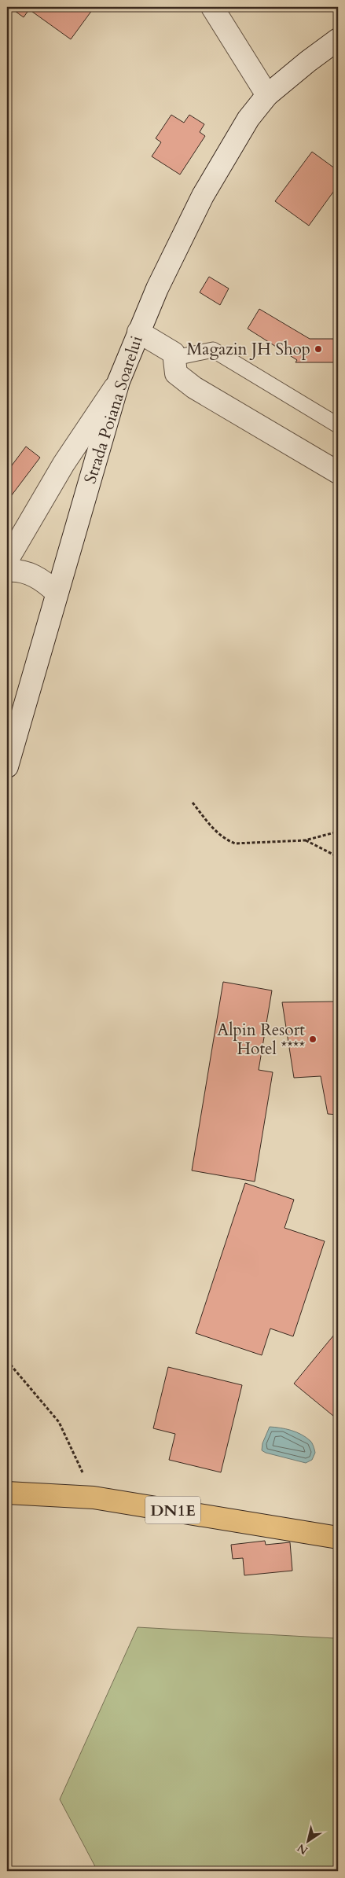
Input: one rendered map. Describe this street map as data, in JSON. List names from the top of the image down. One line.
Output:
{"streets":{"main road":["DN1E"],"street":["Strada Poiana Soarelui"]},"places":["Magazin JH Shop","Alpin Resort Hotel ****"],"north":"bottom left"}
